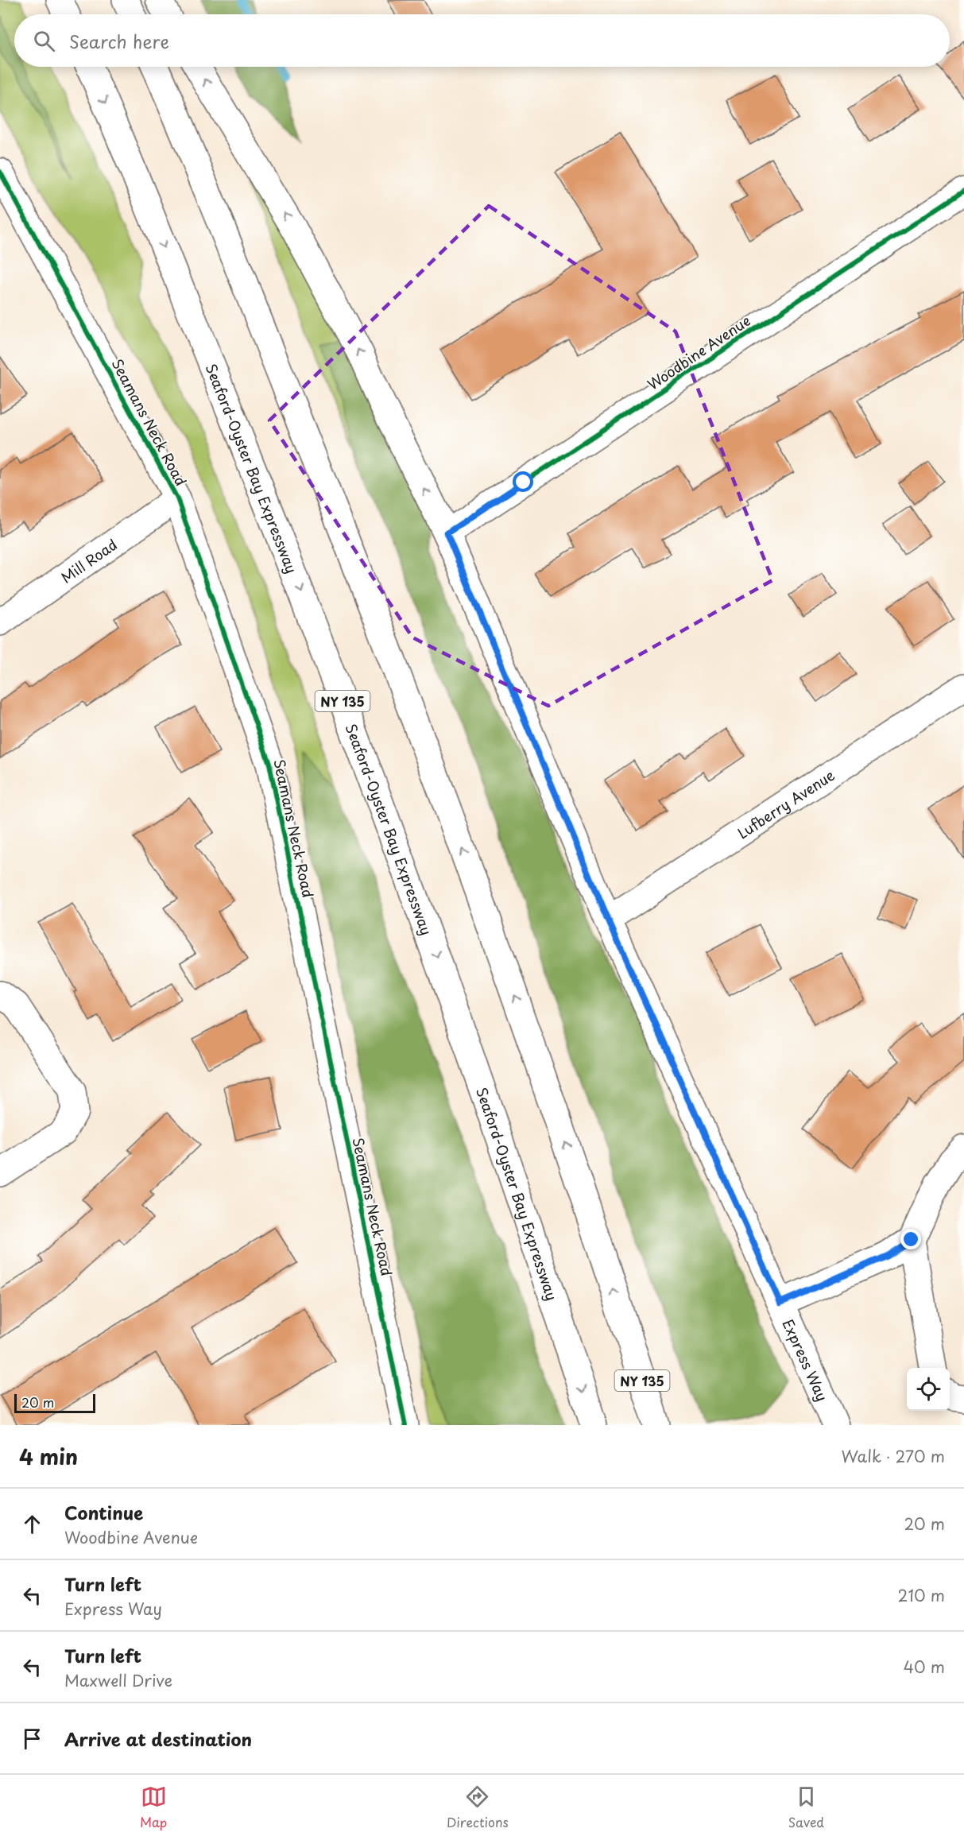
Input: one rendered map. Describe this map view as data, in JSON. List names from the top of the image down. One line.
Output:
{"streets":{"main road":["Woodbine Avenue","Seamans Neck Road","Seaford-Oyster Bay Expressway","Mill Road","NY 135","Lufberry Avenue","Express Way"]},"crossings":[["Woodbine Avenue","Express Way"],["Seamans Neck Road","Mill Road"],["Lufberry Avenue","Express Way"]],"scale_bar":"20 m","page":{"search":"Search here","scale":"20 m","heading":["4 min","Walk · 270 m"],"list":[["Continue","Woodbine Avenue","20 m"],["Turn left","Express Way","210 m"],["Turn left","Maxwell Drive","40 m"],"Arrive at destination"],"nav":["Map","Directions","Saved"]}}
